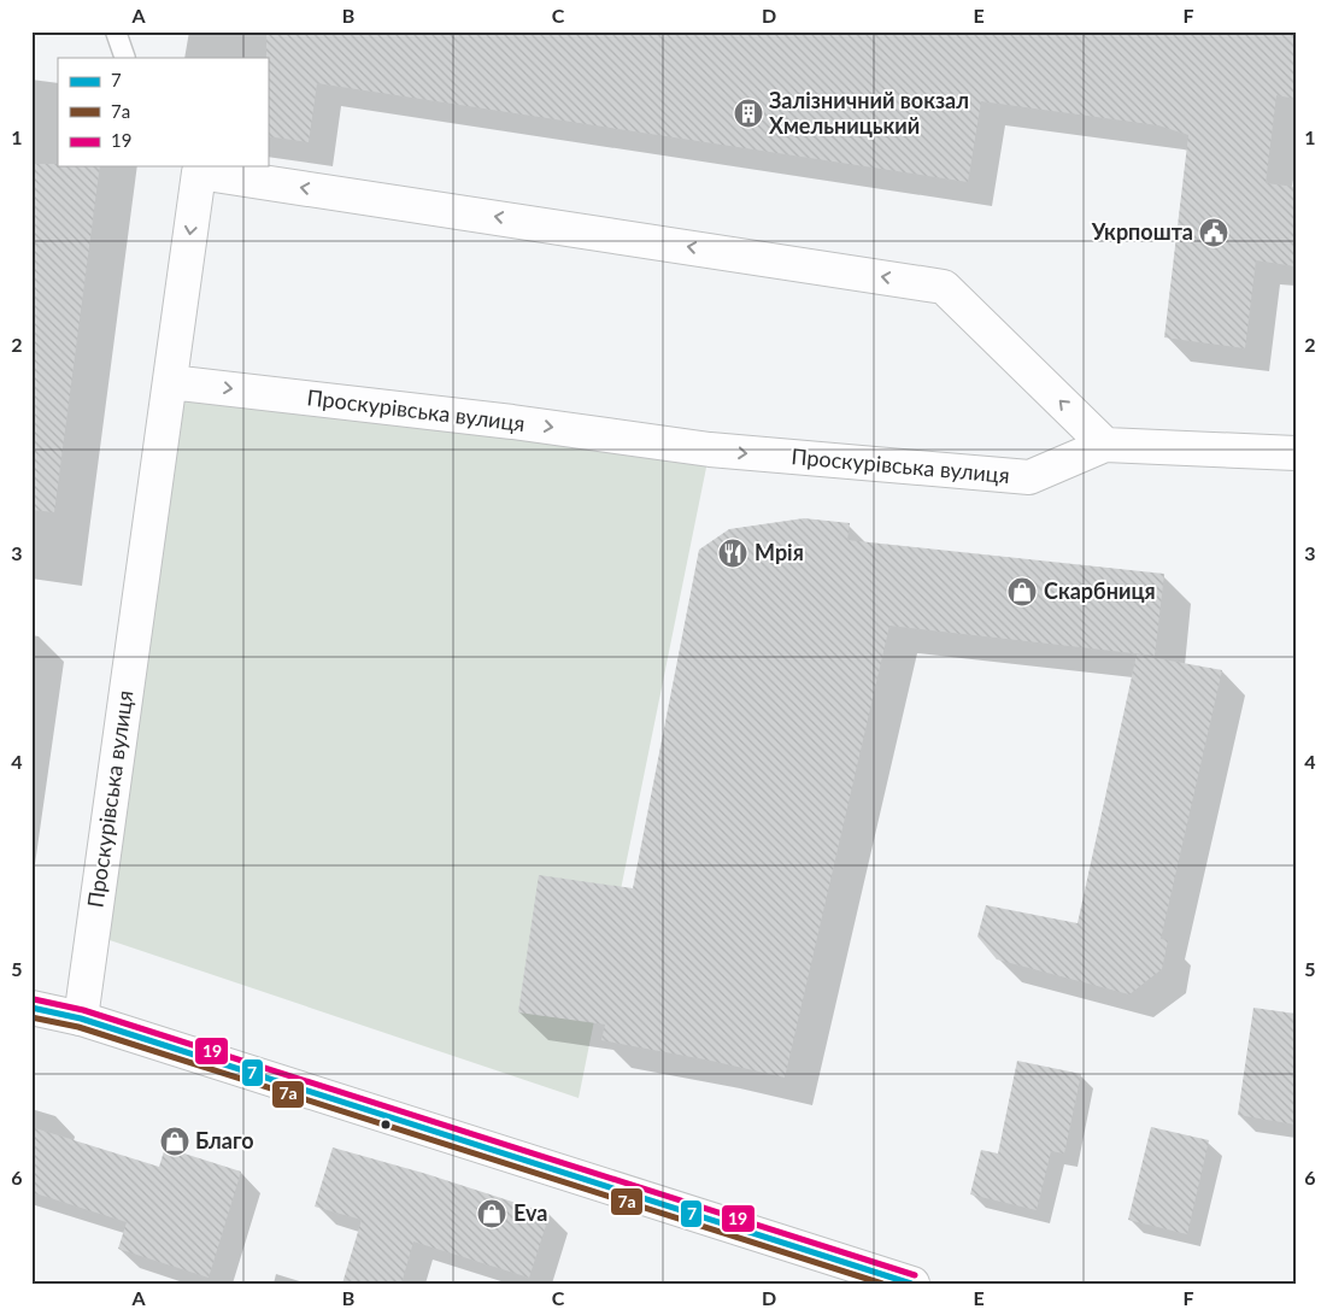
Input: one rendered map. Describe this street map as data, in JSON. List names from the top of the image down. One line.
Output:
{"streets":{"street":["Проскурівська вулиця"]},"places":{"building":["Залізничний вокзал Хмельницький"],"public building":["Укрпошта"],"restaurant":["Мрія"],"shop":["Скарбниця","Благо","Eva"]},"lines":["transit line 19","transit line 7","transit line 7а"],"legend":["7","7а","19"],"grid":{"columns":["A","B","C","D","E","F"],"rows":["1","2","3","4","5","6"]}}
